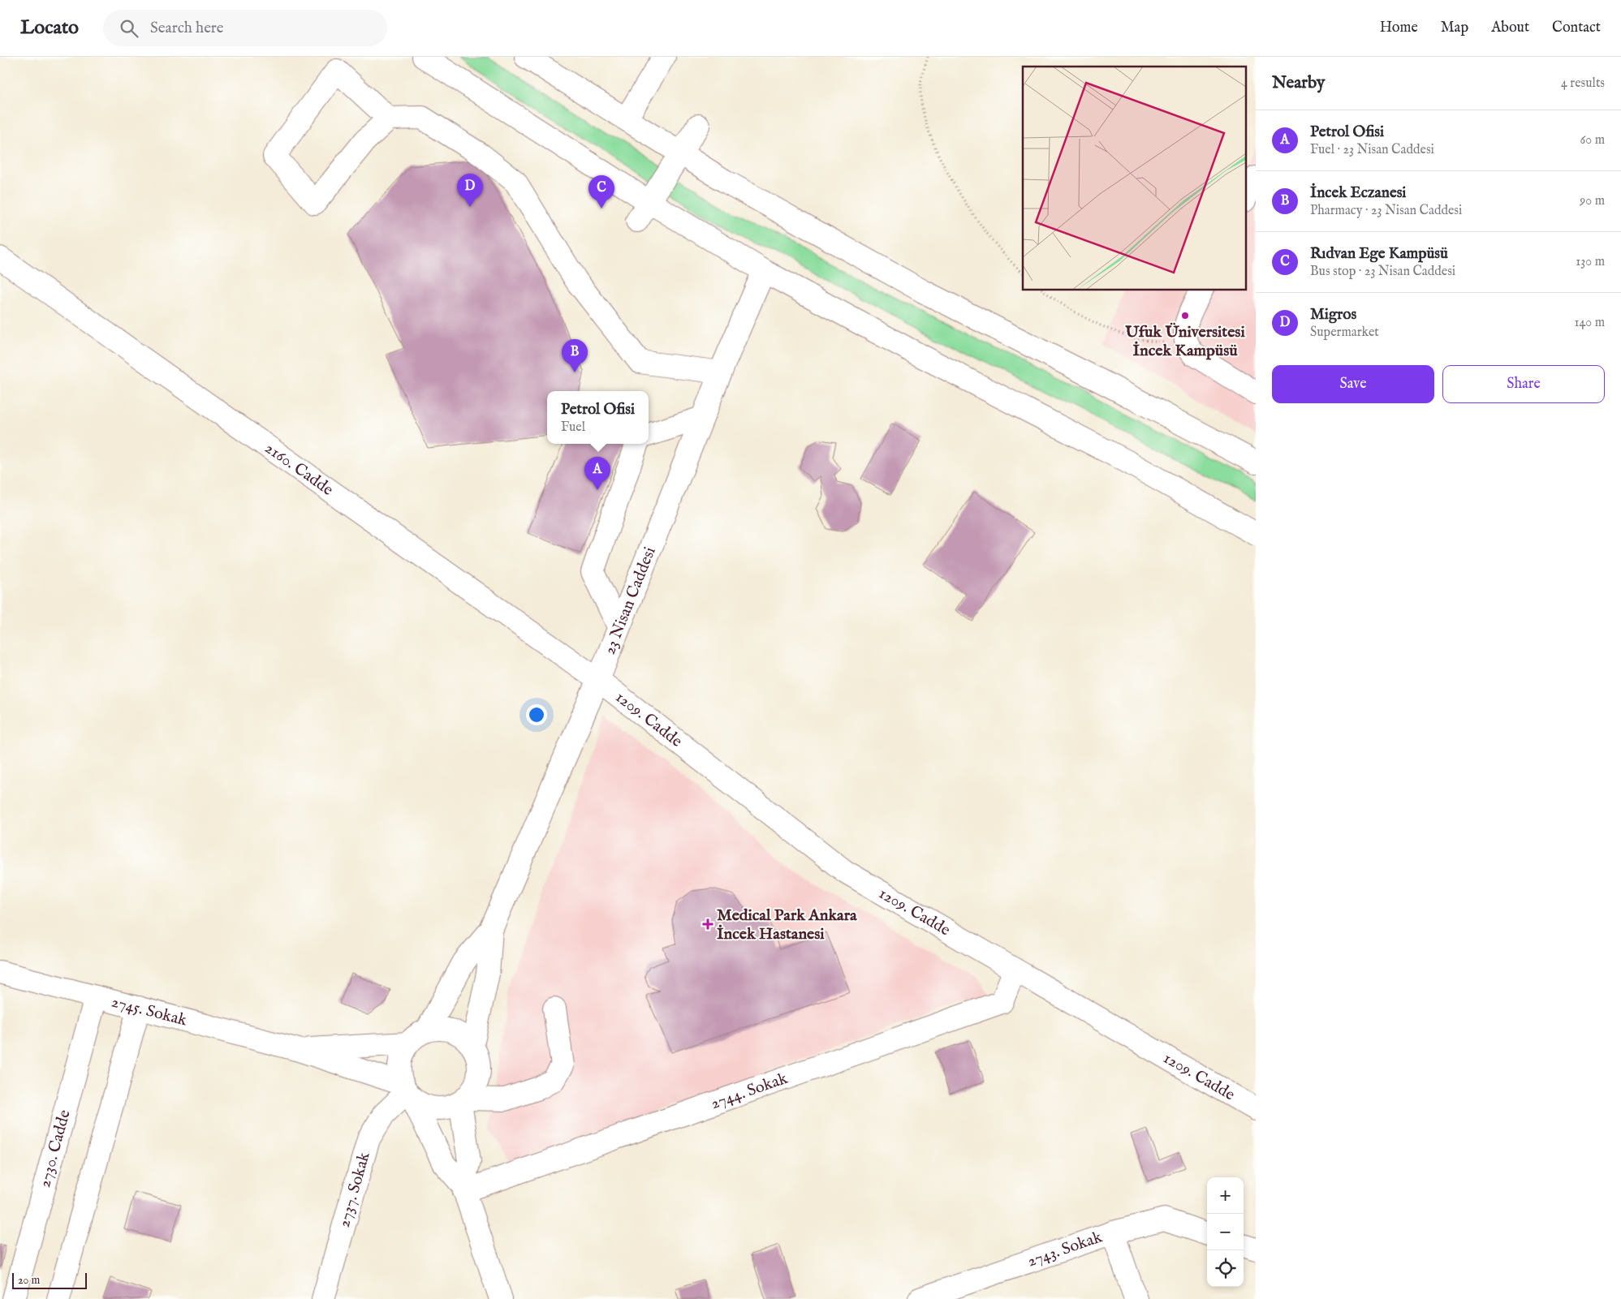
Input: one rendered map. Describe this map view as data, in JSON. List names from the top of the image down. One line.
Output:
{"streets":{"street":["2160. Cadde","23 Nisan Caddesi","1209. Cadde","2745. Sokak","2744. Sokak","2730. Cadde","2737. Sokak","2743. Sokak"]},"crossings":[["2160. Cadde","23 Nisan Caddesi"],["2160. Cadde","1209. Cadde"],["23 Nisan Caddesi","1209. Cadde"],["23 Nisan Caddesi","2745. Sokak"],["23 Nisan Caddesi","2737. Sokak"],["1209. Cadde","2744. Sokak"],["2745. Sokak","2730. Cadde"],["2745. Sokak","2737. Sokak"]],"places":{"other":["Ufuk Üniversitesi İncek Kampüsü"],"health":["Medical Park Ankara İncek Hastanesi"]},"scale_bar":"20 m","page":{"header":"Locato","search":"Search here","nav":["Home","Map","About","Contact"],"heading":["Nearby","4 results"],"list":[{"mark":"A","name":"Petrol Ofisi","note":"Fuel · 23 Nisan Caddesi","value":"60 m"},{"mark":"B","name":"İncek Eczanesi","note":"Pharmacy · 23 Nisan Caddesi","value":"90 m"},{"mark":"C","name":"Rıdvan Ege Kampüsü","note":"Bus stop · 23 Nisan Caddesi","value":"130 m"},{"mark":"D","name":"Migros","note":"Supermarket","value":"140 m"}],"pins":["D","C","B","A"],"buttons":["Save","Share"],"popup":["Petrol Ofisi","Fuel"],"map_buttons":["+","−"],"scale":"20 m"}}
